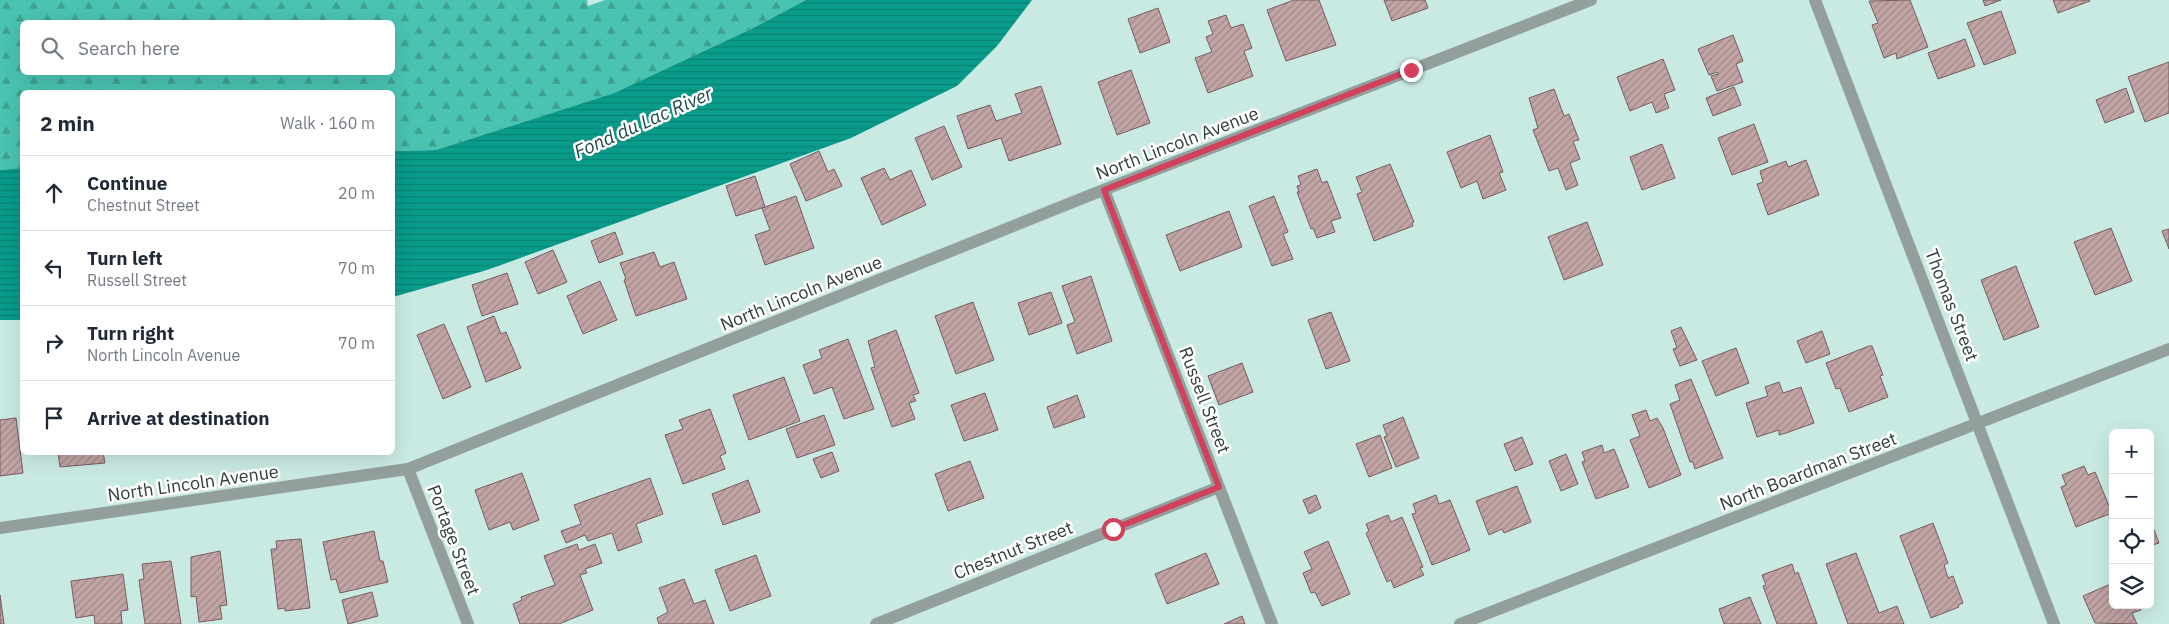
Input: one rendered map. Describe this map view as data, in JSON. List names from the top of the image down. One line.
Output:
{"streets":{"street":["North Lincoln Avenue","Thomas Street","Russell Street","North Boardman Street","Portage Street","Chestnut Street"]},"crossings":[["North Lincoln Avenue","Russell Street"],["North Lincoln Avenue","Portage Street"],["Thomas Street","North Boardman Street"],["Russell Street","Chestnut Street"]],"water":["Fond du Lac River"],"page":{"search":"Search here","heading":["2 min","Walk · 160 m"],"list":[["Continue","Chestnut Street","20 m"],["Turn left","Russell Street","70 m"],["Turn right","North Lincoln Avenue","70 m"],"Arrive at destination"],"map_buttons":["+","−"]}}
